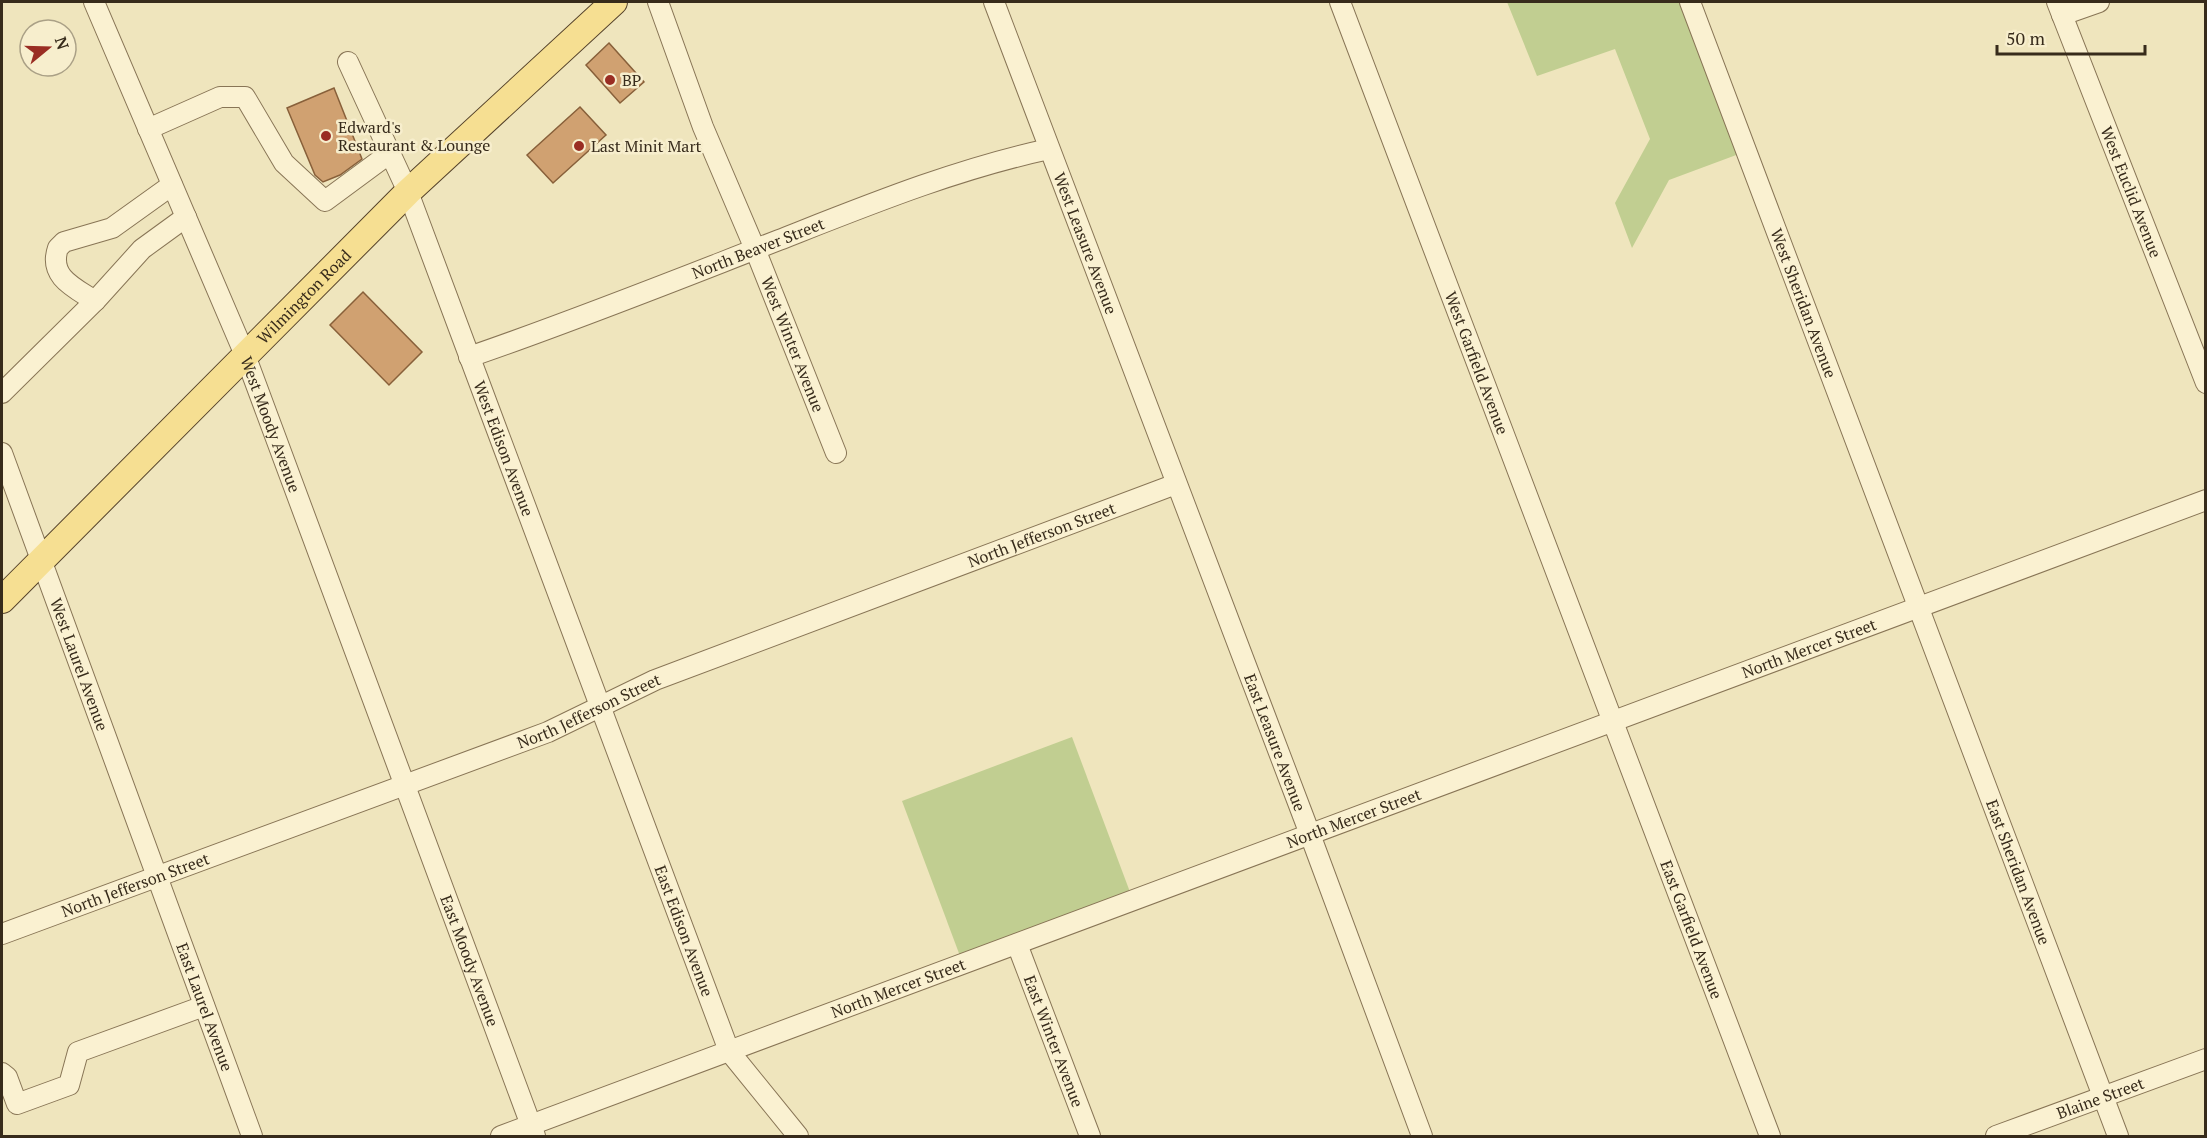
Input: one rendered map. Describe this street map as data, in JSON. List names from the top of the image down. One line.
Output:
{"streets":{"main road":["Wilmington Road"],"street":["West Euclid Avenue","West Leasure Avenue","North Beaver Street","West Sheridan Avenue","West Winter Avenue","West Garfield Avenue","West Moody Avenue","West Edison Avenue","North Jefferson Street","North Mercer Street","West Laurel Avenue","East Leasure Avenue","East Sheridan Avenue","East Garfield Avenue","East Edison Avenue","East Moody Avenue","East Laurel Avenue","East Winter Avenue","Blaine Street"]},"crossings":[["West Leasure Avenue","North Beaver Street"],["West Leasure Avenue","North Jefferson Street"],["West Leasure Avenue","East Leasure Avenue"],["North Beaver Street","West Winter Avenue"],["North Beaver Street","West Edison Avenue"],["Wilmington Road","West Moody Avenue"],["Wilmington Road","West Edison Avenue"],["Wilmington Road","West Laurel Avenue"],["West Sheridan Avenue","North Mercer Street"],["West Sheridan Avenue","East Sheridan Avenue"],["West Garfield Avenue","North Mercer Street"],["West Garfield Avenue","East Garfield Avenue"],["West Moody Avenue","North Jefferson Street"],["West Moody Avenue","East Moody Avenue"],["West Edison Avenue","North Jefferson Street"],["West Edison Avenue","East Edison Avenue"],["North Jefferson Street","West Laurel Avenue"],["North Jefferson Street","East Leasure Avenue"],["North Jefferson Street","East Edison Avenue"],["North Jefferson Street","East Moody Avenue"],["North Jefferson Street","East Laurel Avenue"],["North Mercer Street","East Leasure Avenue"],["North Mercer Street","East Sheridan Avenue"],["North Mercer Street","East Garfield Avenue"],["North Mercer Street","East Edison Avenue"],["North Mercer Street","East Moody Avenue"],["North Mercer Street","East Winter Avenue"],["West Laurel Avenue","East Laurel Avenue"],["East Sheridan Avenue","Blaine Street"]],"places":["BP","Edward's Restaurant & Lounge","Last Minit Mart"],"scale_bar":"50 m","north":"right"}
